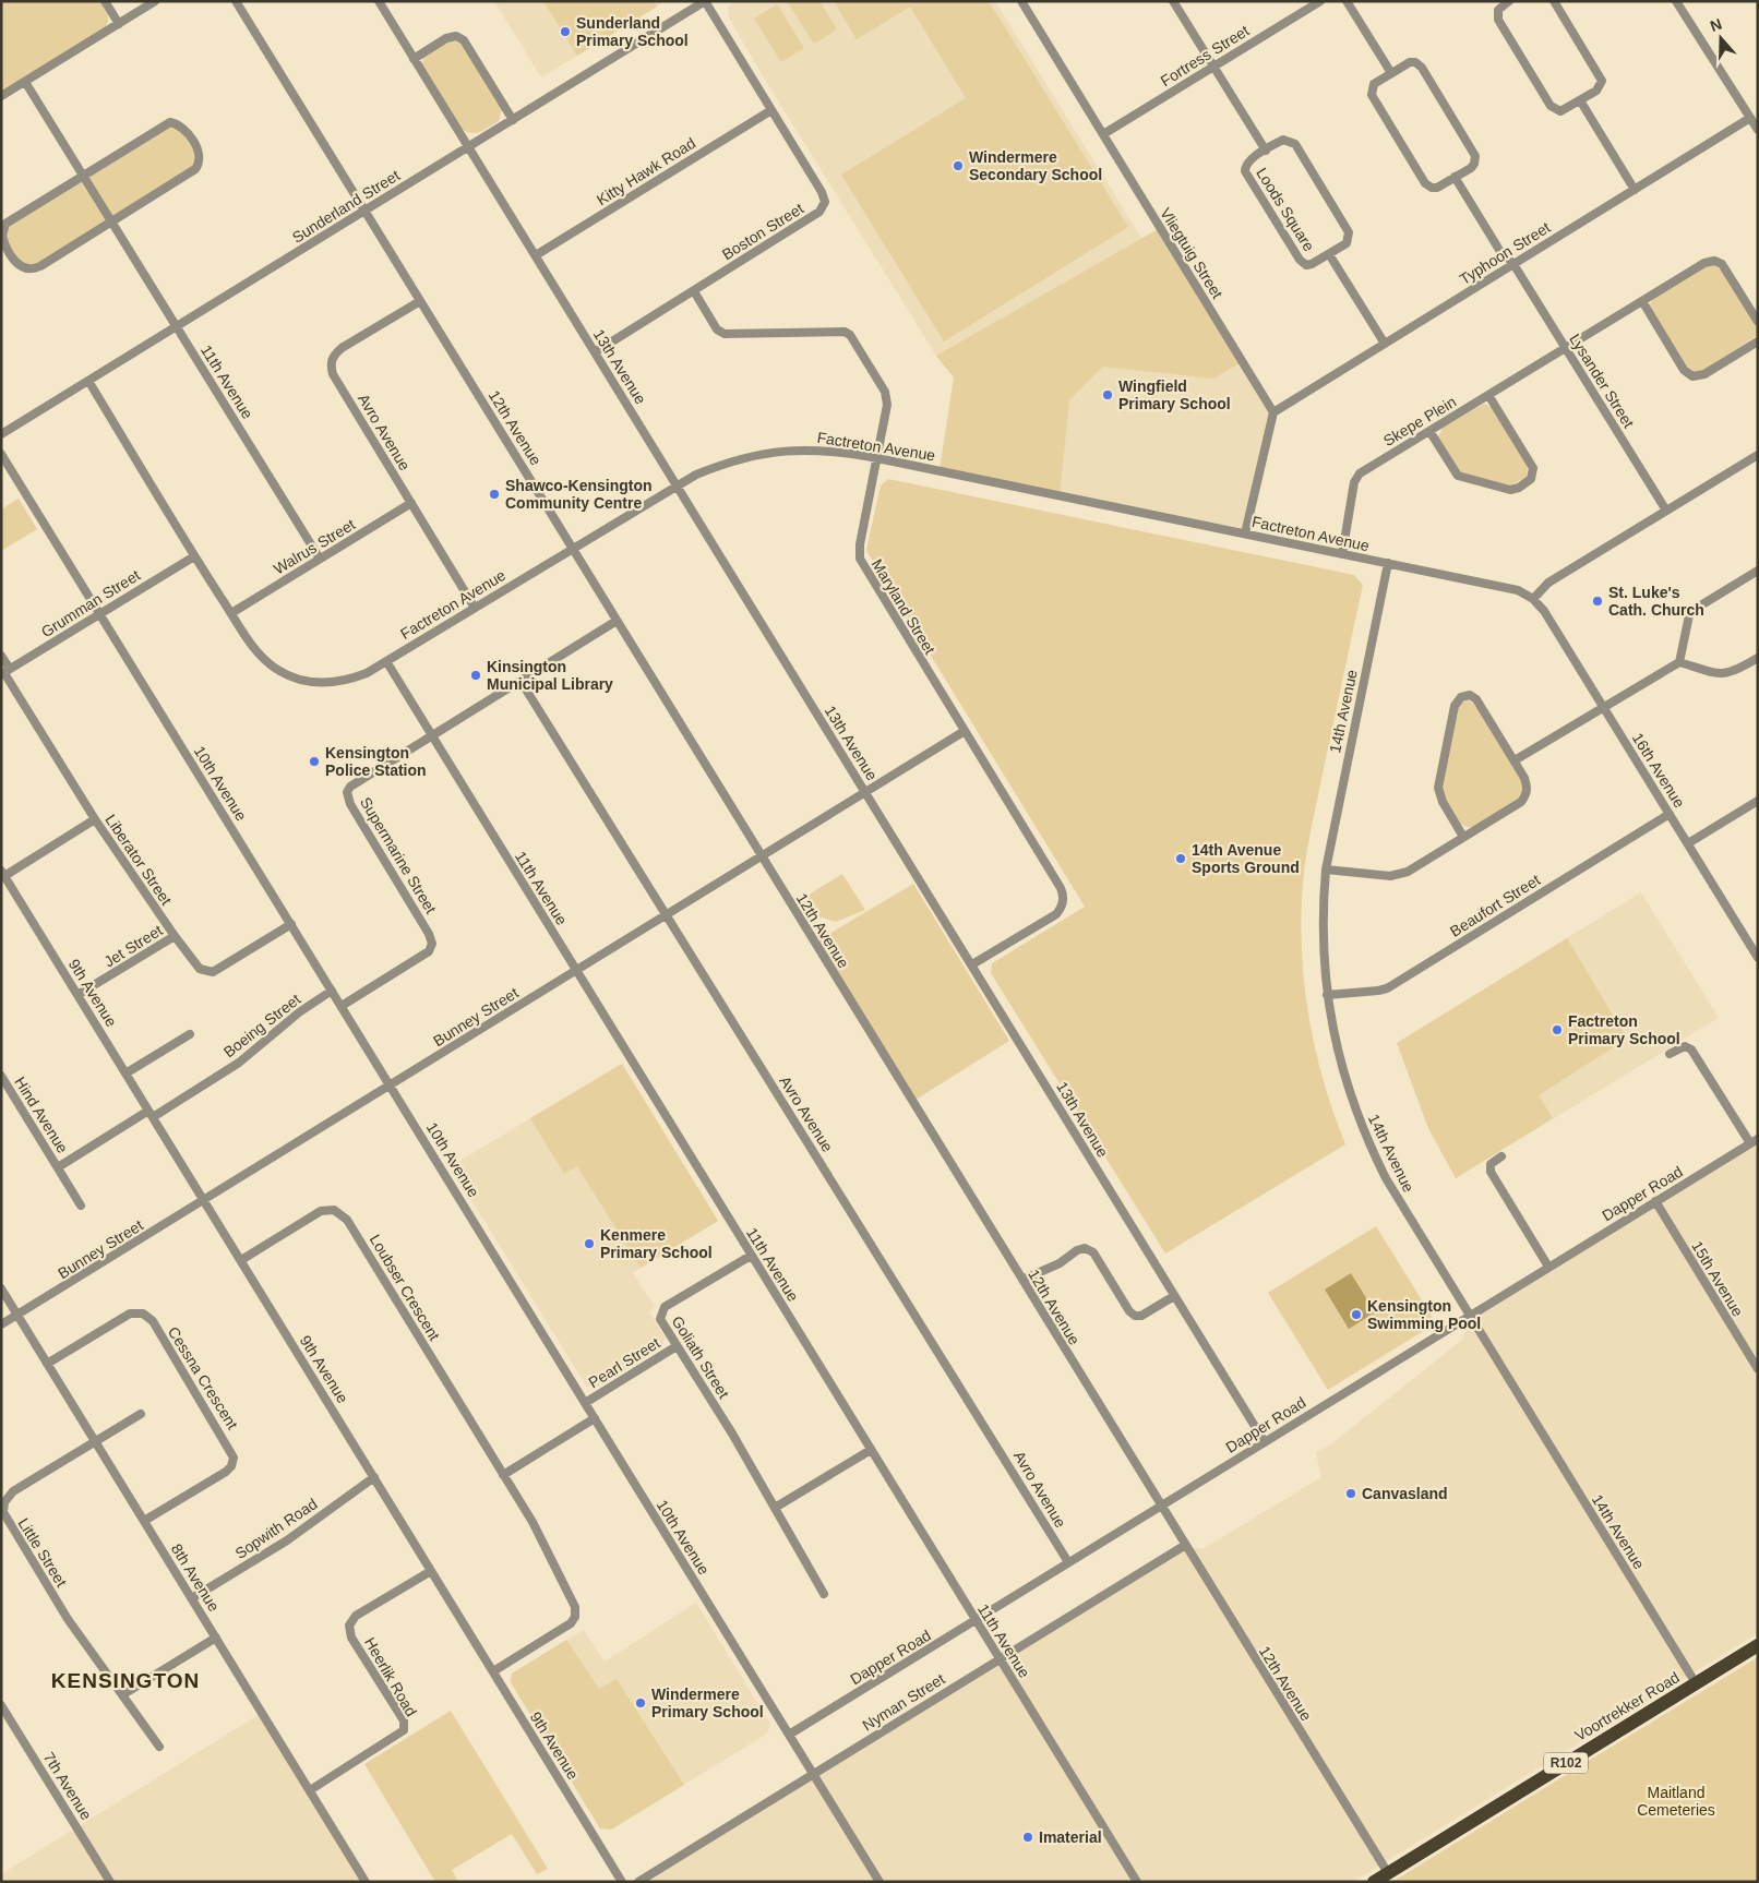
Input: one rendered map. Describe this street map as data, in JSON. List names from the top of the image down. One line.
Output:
{"streets":{"main road":["Voortrekker Road","R102"],"street":["Fortress Street","Kitty Hawk Road","Sunderland Street","Loods Square","Boston Street","Vliegtuig Street","Typhoon Street","13th Avenue","Lysander Street","11th Avenue","Skepe Plein","12th Avenue","Avro Avenue","Factreton Avenue","Walrus Street","Grumman Street","Maryland Street","14th Avenue","16th Avenue","10th Avenue","Supermarine Street","Liberator Street","Beaufort Street","Jet Street","9th Avenue","Bunney Street","Boeing Street","Hind Avenue","Dapper Road","15th Avenue","Loubser Crescent","Goliath Street","Pearl Street","Cessna Crescent","Sopwith Road","Little Street","8th Avenue","Heerlik Road","Nyman Street","7th Avenue"]},"crossings":[["Fortress Street","Loods Square"],["Fortress Street","Vliegtuig Street"],["Kitty Hawk Road","Boston Street"],["Kitty Hawk Road","13th Avenue"],["Sunderland Street","Boston Street"],["Sunderland Street","13th Avenue"],["Sunderland Street","11th Avenue"],["Sunderland Street","12th Avenue"],["Sunderland Street","Factreton Avenue"],["Loods Square","Typhoon Street"],["Boston Street","13th Avenue"],["Boston Street","Maryland Street"],["Vliegtuig Street","Typhoon Street"],["Typhoon Street","Lysander Street"],["13th Avenue","Factreton Avenue"],["13th Avenue","Maryland Street"],["13th Avenue","Bunney Street"],["13th Avenue","Dapper Road"],["Lysander Street","Skepe Plein"],["11th Avenue","Factreton Avenue"],["11th Avenue","Walrus Street"],["11th Avenue","Supermarine Street"],["11th Avenue","Bunney Street"],["11th Avenue","Dapper Road"],["11th Avenue","Goliath Street"],["11th Avenue","Nyman Street"],["Skepe Plein","Factreton Avenue"],["12th Avenue","Avro Avenue"],["12th Avenue","Factreton Avenue"],["12th Avenue","Supermarine Street"],["12th Avenue","Bunney Street"],["12th Avenue","Dapper Road"],["12th Avenue","Nyman Street"],["12th Avenue","Voortrekker Road"],["Avro Avenue","Factreton Avenue"],["Avro Avenue","Walrus Street"],["Avro Avenue","Supermarine Street"],["Avro Avenue","Bunney Street"],["Avro Avenue","Dapper Road"],["Factreton Avenue","Walrus Street"],["Factreton Avenue","Grumman Street"],["Factreton Avenue","Maryland Street"],["Factreton Avenue","14th Avenue"],["Factreton Avenue","16th Avenue"],["Grumman Street","10th Avenue"],["Grumman Street","Liberator Street"],["Maryland Street","Bunney Street"],["14th Avenue","Beaufort Street"],["14th Avenue","Dapper Road"],["14th Avenue","Voortrekker Road"],["16th Avenue","Beaufort Street"],["10th Avenue","Supermarine Street"],["10th Avenue","Liberator Street"],["10th Avenue","Bunney Street"],["10th Avenue","Boeing Street"],["10th Avenue","Dapper Road"],["10th Avenue","Pearl Street"],["10th Avenue","Nyman Street"],["Liberator Street","Jet Street"],["Jet Street","9th Avenue"],["9th Avenue","Bunney Street"],["9th Avenue","Boeing Street"],["9th Avenue","Hind Avenue"],["9th Avenue","Loubser Crescent"],["9th Avenue","Sopwith Road"],["9th Avenue","Heerlik Road"],["Bunney Street","8th Avenue"],["Boeing Street","Hind Avenue"],["Dapper Road","15th Avenue"],["Goliath Street","Pearl Street"],["Cessna Crescent","8th Avenue"],["Sopwith Road","8th Avenue"],["Little Street","8th Avenue"],["8th Avenue","Heerlik Road"]],"districts":["KENSINGTON"],"parks":["Maitland Cemeteries"],"places":["Sunderland Primary School","Windermere Secondary School","Wingfield Primary School","Shawco-Kensington Community Centre","St. Luke's Cath. Church","Kinsington Municipal Library","Kensington Police Station","14th Avenue Sports Ground","Factreton Primary School","Kenmere Primary School","Kensington Swimming Pool","Canvasland","Windermere Primary School","Imaterial"],"north":"top"}
